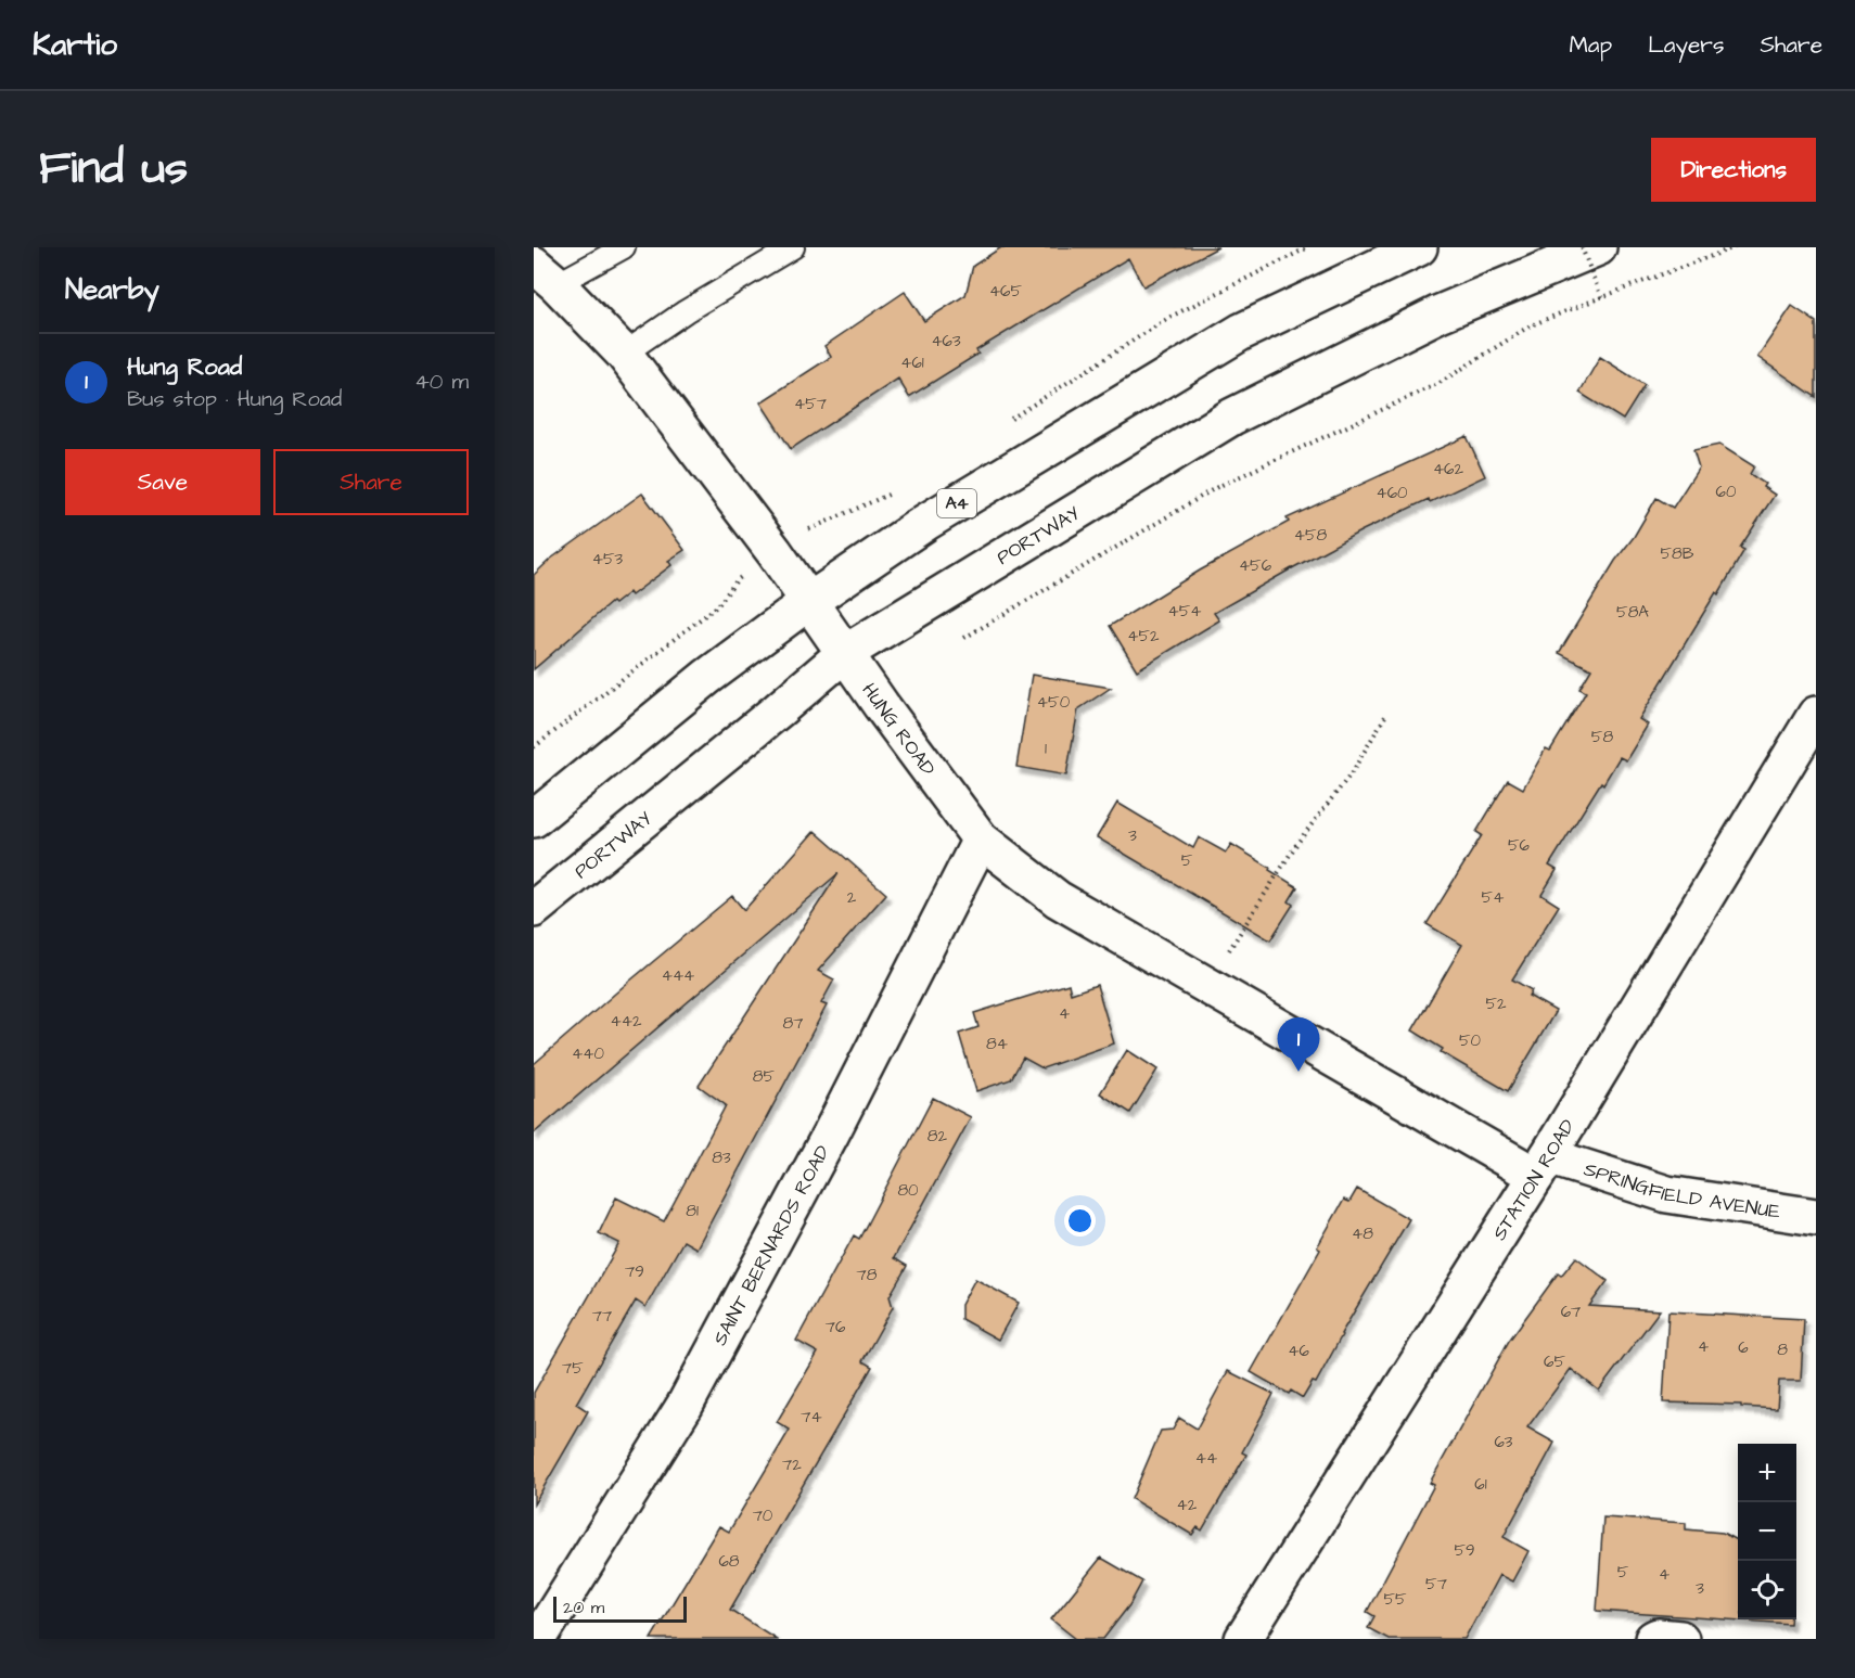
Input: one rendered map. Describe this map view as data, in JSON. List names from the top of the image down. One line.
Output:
{"streets":{"main road":["A4","PORTWAY","HUNG ROAD","STATION ROAD","SPRINGFIELD AVENUE","SAINT BERNARDS ROAD"]},"crossings":[["A4","HUNG ROAD"],["PORTWAY","HUNG ROAD"],["HUNG ROAD","STATION ROAD"],["HUNG ROAD","SPRINGFIELD AVENUE"],["HUNG ROAD","SAINT BERNARDS ROAD"],["STATION ROAD","SPRINGFIELD AVENUE"]],"house_numbers":["465","463","461","457","462","60","460","458","58B","453","456","454","58A","452","450","58","1","3","56","5","2","54","444","52","4","442","87","50","84","440","85","82","83","80","81","48","79","78","67","77","76","4","6","8","46","65","75","74","63","44","72","61","42","70","59","68","5","4","57","3","55"],"scale_bar":"20 m","page":{"header":"Kartio","nav":["Map","Layers","Share"],"title":"Find us","buttons":["Directions",["Save","Share"]],"heading":"Nearby","list":[{"mark":"1","name":"Hung Road","note":"Bus stop · Hung Road","value":"40 m"}],"pins":"1","map_buttons":["+","−"],"scale":"20 m"}}
